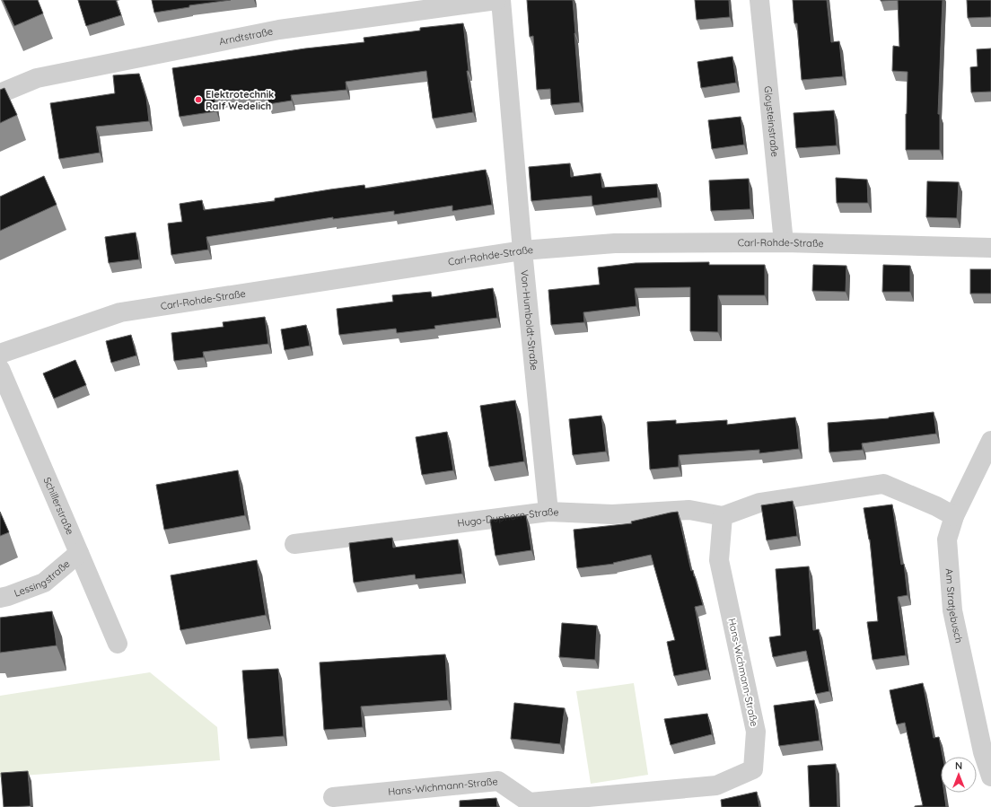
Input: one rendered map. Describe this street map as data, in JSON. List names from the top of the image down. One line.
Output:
{"streets":{"street":["Arndtstraße","Gloysteinstraße","Carl-Rohde-Straße","Von-Humboldt-Straße","Schillerstraße","Hugo-Duphorn-Straße","Lessingstraße","Am Stratjebusch","Hans-Wichmann-Straße"]},"crossings":[["Gloysteinstraße","Carl-Rohde-Straße"],["Carl-Rohde-Straße","Von-Humboldt-Straße"],["Von-Humboldt-Straße","Hugo-Duphorn-Straße"],["Schillerstraße","Lessingstraße"],["Hugo-Duphorn-Straße","Hans-Wichmann-Straße"]],"places":["Elektrotechnik Ralf Wedelich"],"north":"top"}
